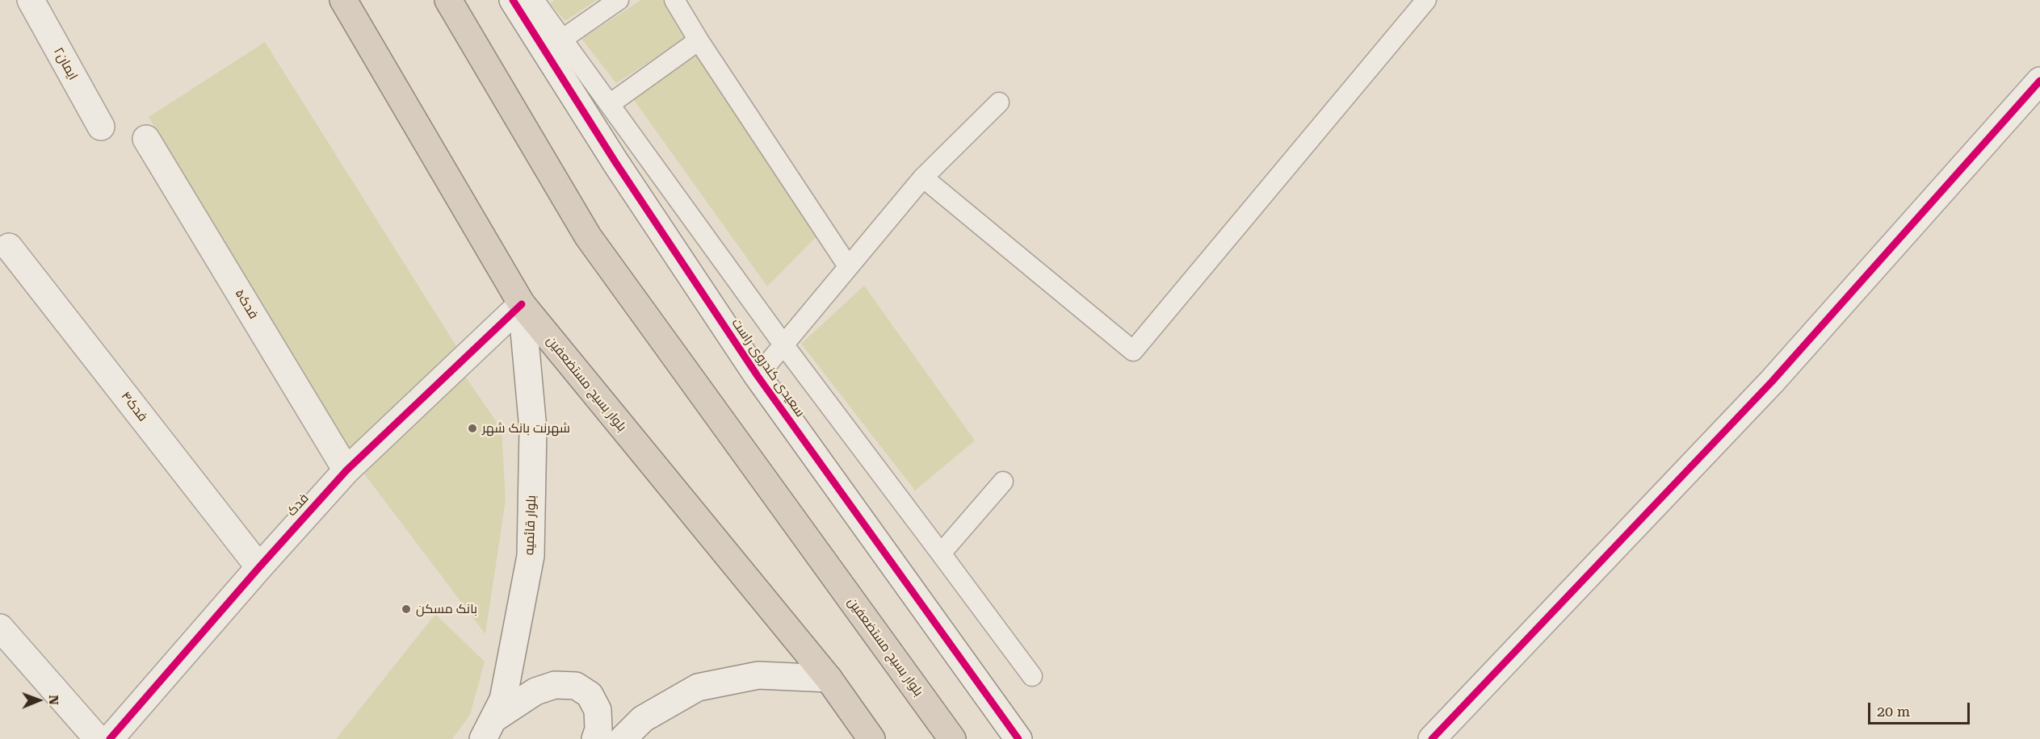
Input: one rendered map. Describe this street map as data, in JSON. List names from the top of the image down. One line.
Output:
{"streets":{"highway":["بلوار بسیج مستضعفین"],"street":["ایمان۲","فدک۵","سعیدی کندروی راست","فدک۴","فدک","بلوار قائمیه"]},"crossings":[["فدک۵","فدک"],["بلوار بسیج مستضعفین","فدک"],["بلوار بسیج مستضعفین","بلوار قائمیه"],["فدک۴","فدک"],["فدک","بلوار قائمیه"]],"places":["شهرنت بانک شهر","بانک مسکن"],"scale_bar":"20 m","north":"right"}
